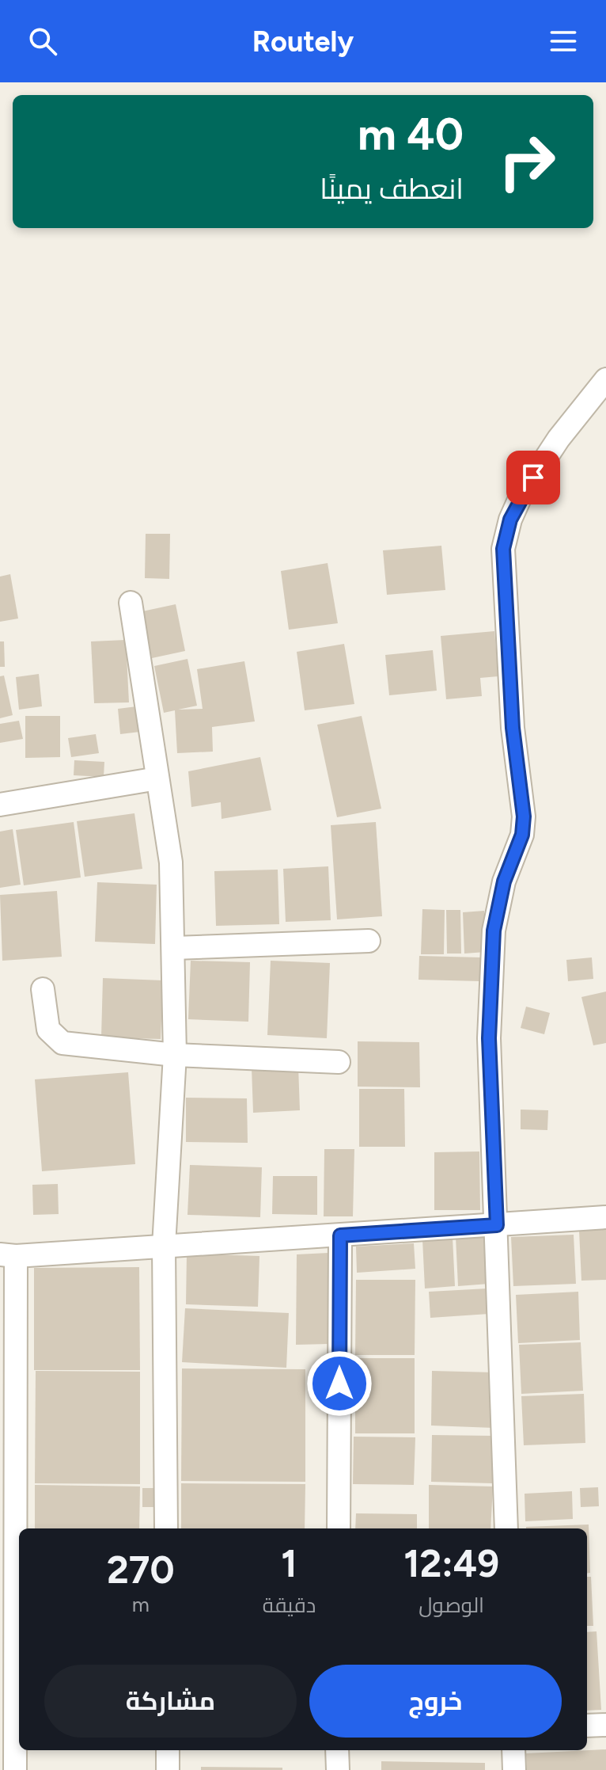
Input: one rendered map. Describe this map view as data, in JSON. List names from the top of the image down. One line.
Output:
{"page":{"header":"Routely","turn":["40 m","انعطف يمينًا"],"eta":["12:49","الوصول","1","دقيقة","270","m"],"buttons":["خروج","مشاركة"]}}
